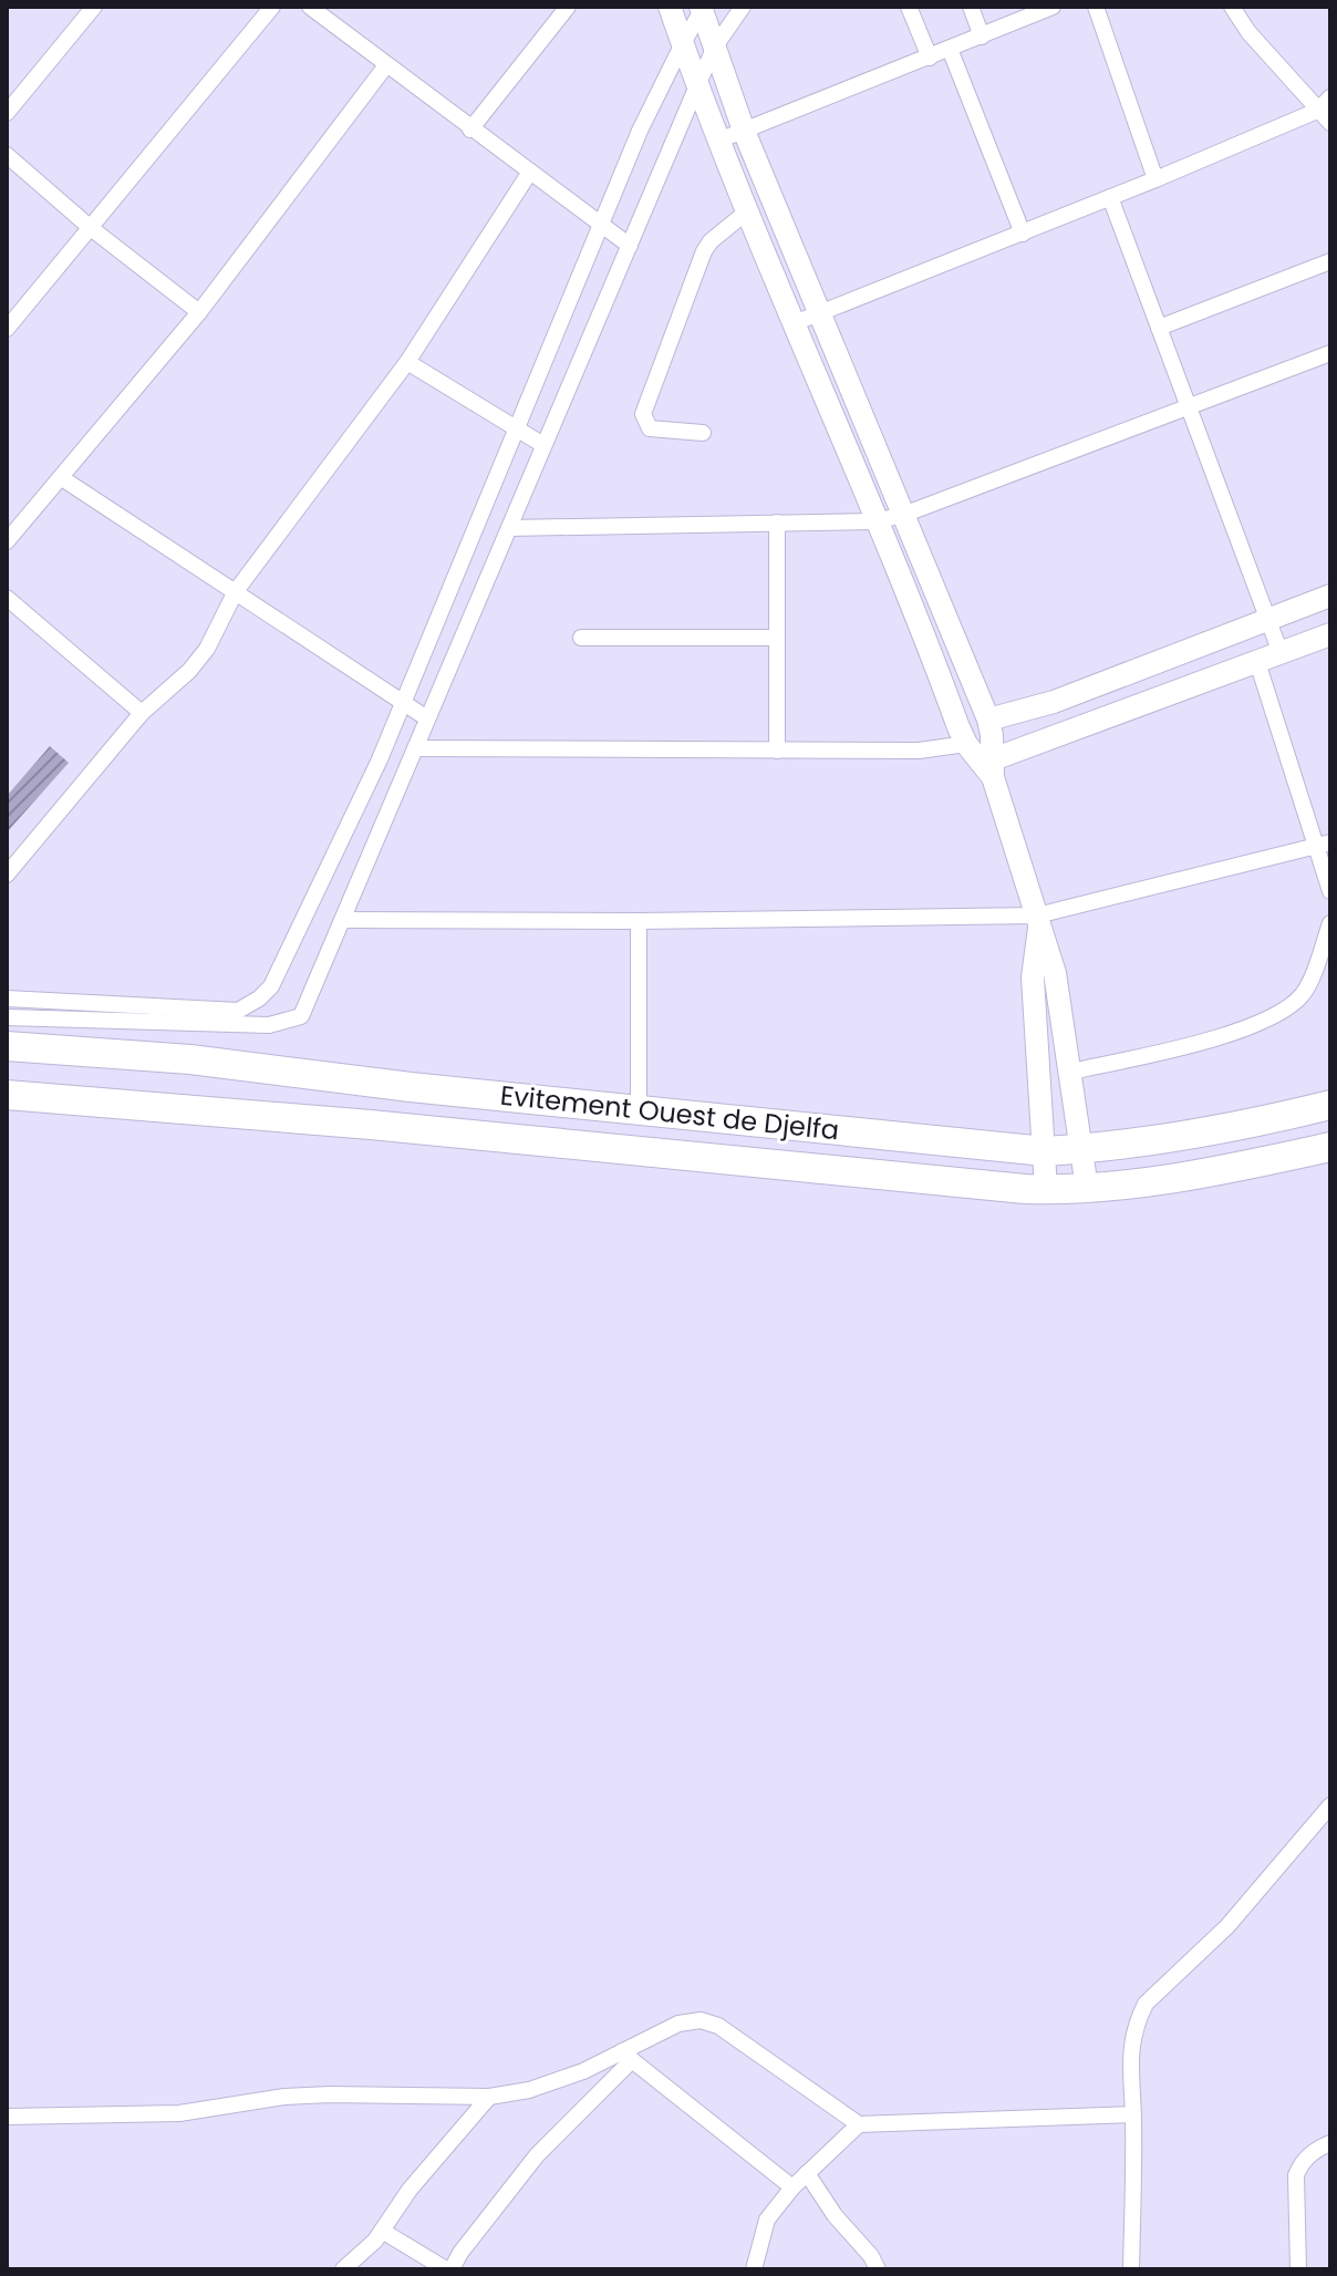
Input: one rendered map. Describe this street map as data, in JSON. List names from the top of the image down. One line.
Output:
{"streets":{"highway":["Evitement Ouest de Djelfa"]}}
